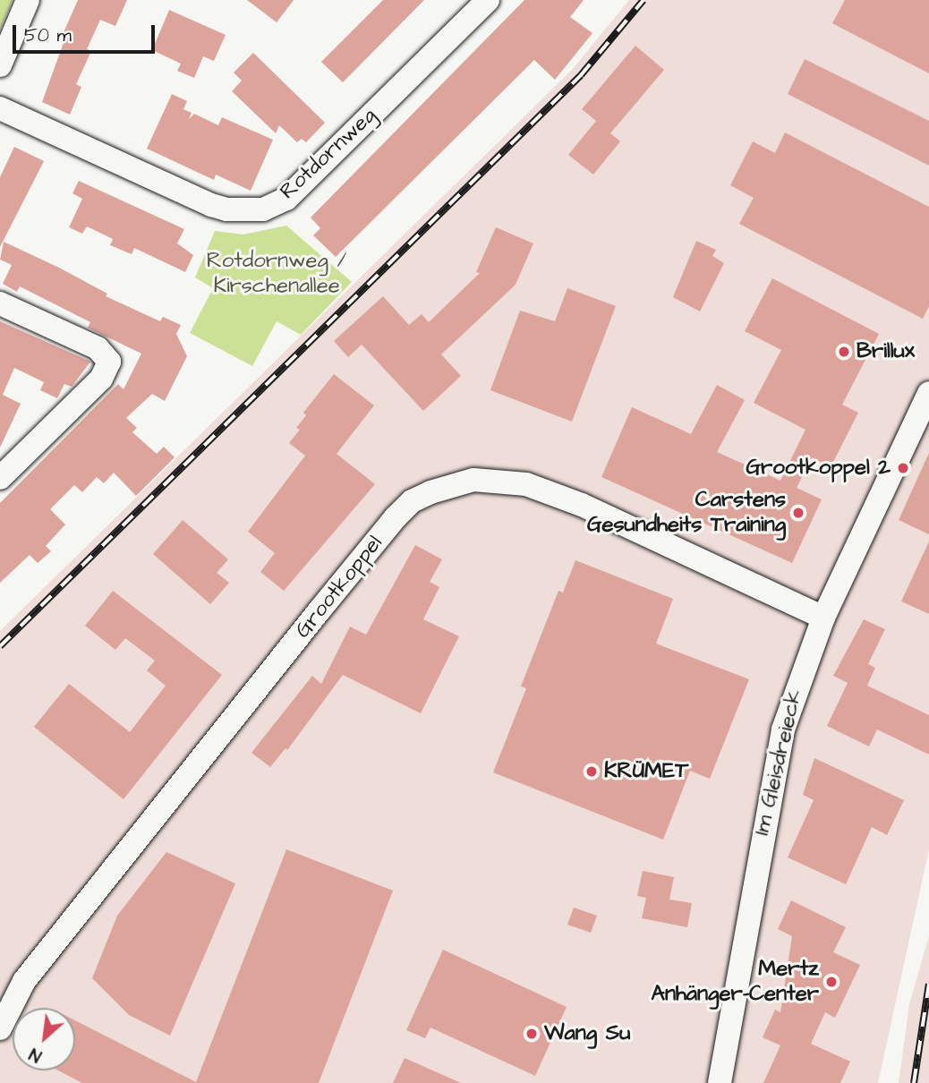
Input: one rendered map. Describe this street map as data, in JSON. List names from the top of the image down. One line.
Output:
{"streets":{"street":["Rotdornweg","Grootkoppel","Im Gleisdreieck"]},"crossings":[["Grootkoppel","Im Gleisdreieck"]],"parks":["Rotdornweg / Kirschenallee"],"places":["Brillux","Grootkoppel 2","Carstens Gesundheits Training","KRÜMET","Mertz Anhänger-Center","Wang Su"],"scale_bar":"50 m","north":"bottom left"}
